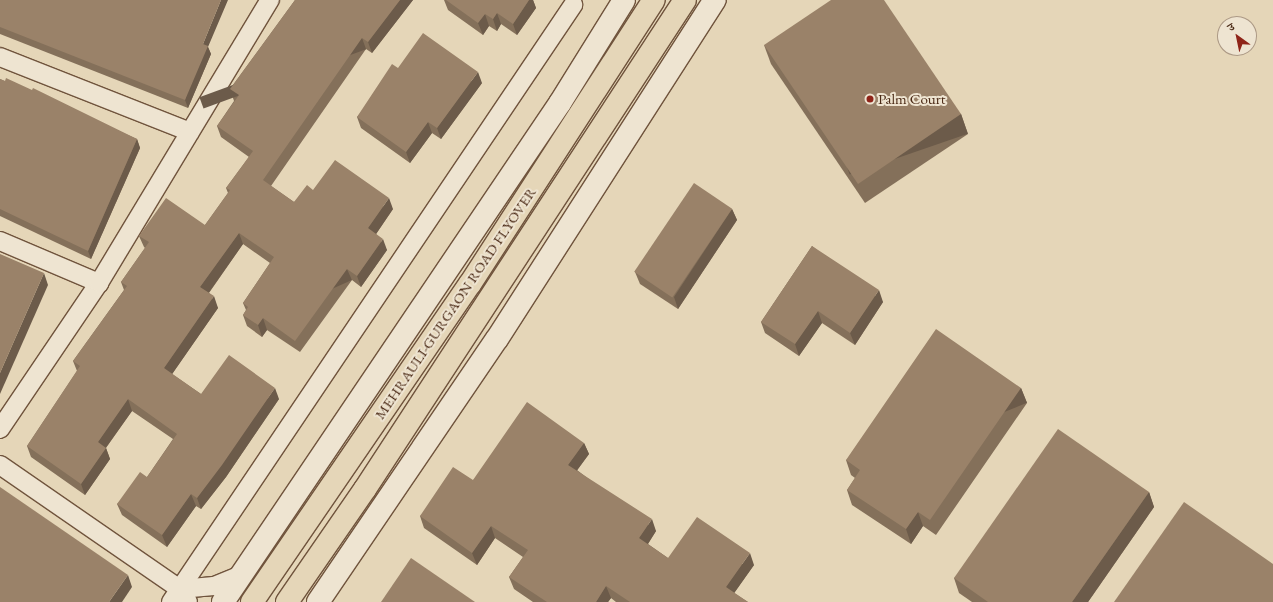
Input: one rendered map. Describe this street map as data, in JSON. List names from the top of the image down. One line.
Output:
{"streets":{"main road":["MEHRAULI-GURGAON ROAD FLYOVER"]},"places":["Palm Court"],"north":"top left"}
